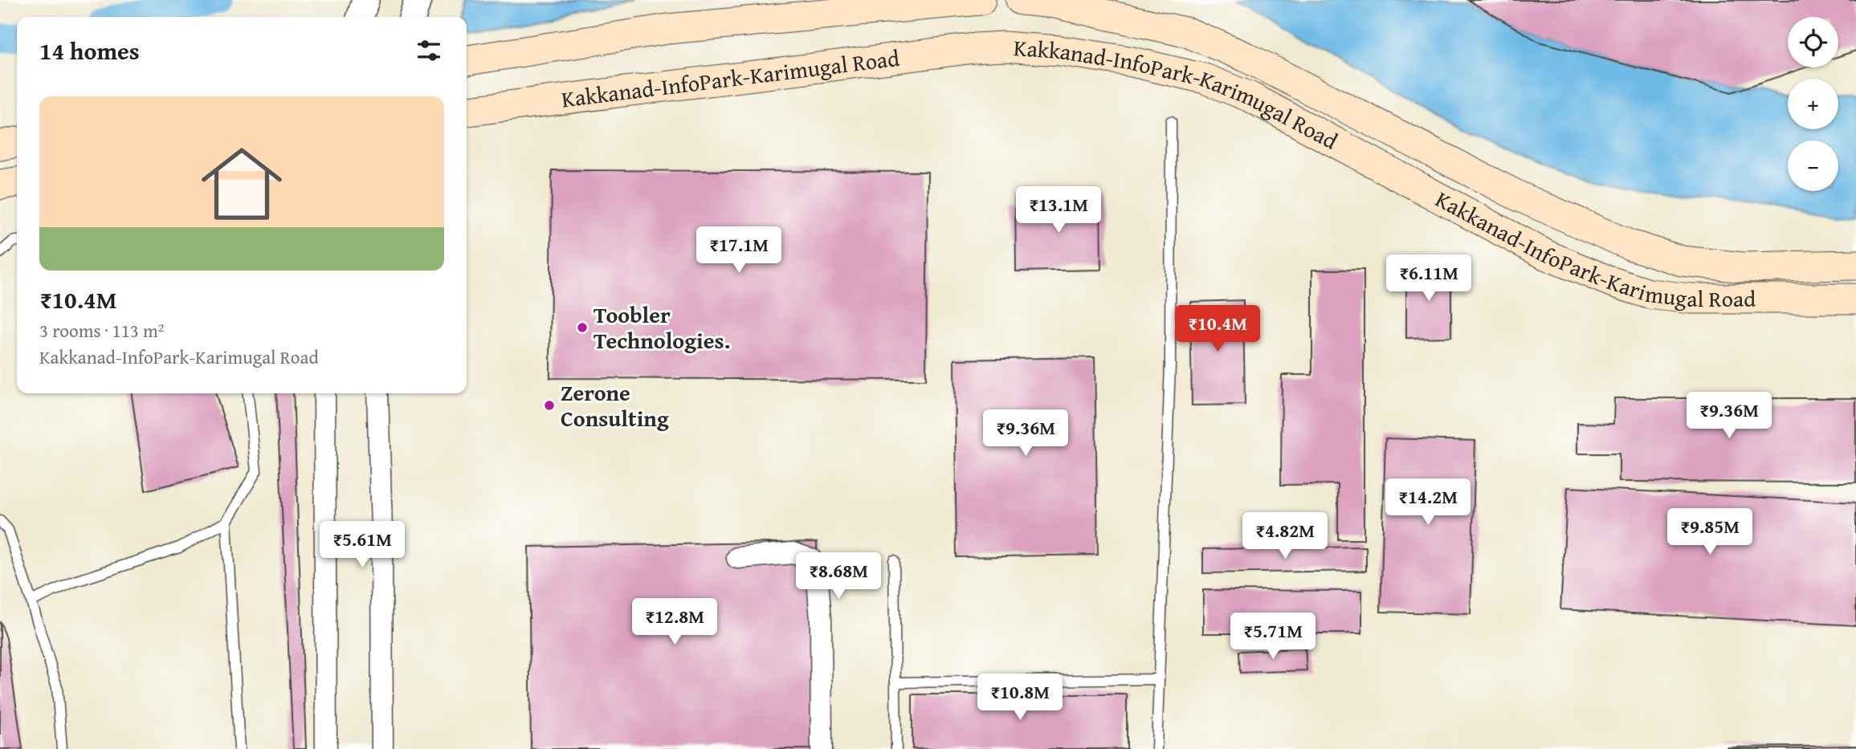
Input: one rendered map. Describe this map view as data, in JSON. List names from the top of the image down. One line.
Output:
{"streets":{"main road":["Kakkanad-InfoPark-Karimugal Road"]},"places":["Toobler Technologies.","Zerone Consulting"],"page":{"map_buttons":["+","−"],"heading":"14 homes","list":[{"name":"₹10.4M","note":"3 rooms · 113 m² · Kakkanad-InfoPark-Karimugal Road"}],"price":["₹13.1M","₹17.1M","₹6.11M","₹10.4M","₹9.36M","₹9.36M","₹14.2M","₹9.85M","₹4.82M","₹5.61M","₹8.68M","₹12.8M","₹5.71M","₹10.8M"]}}
